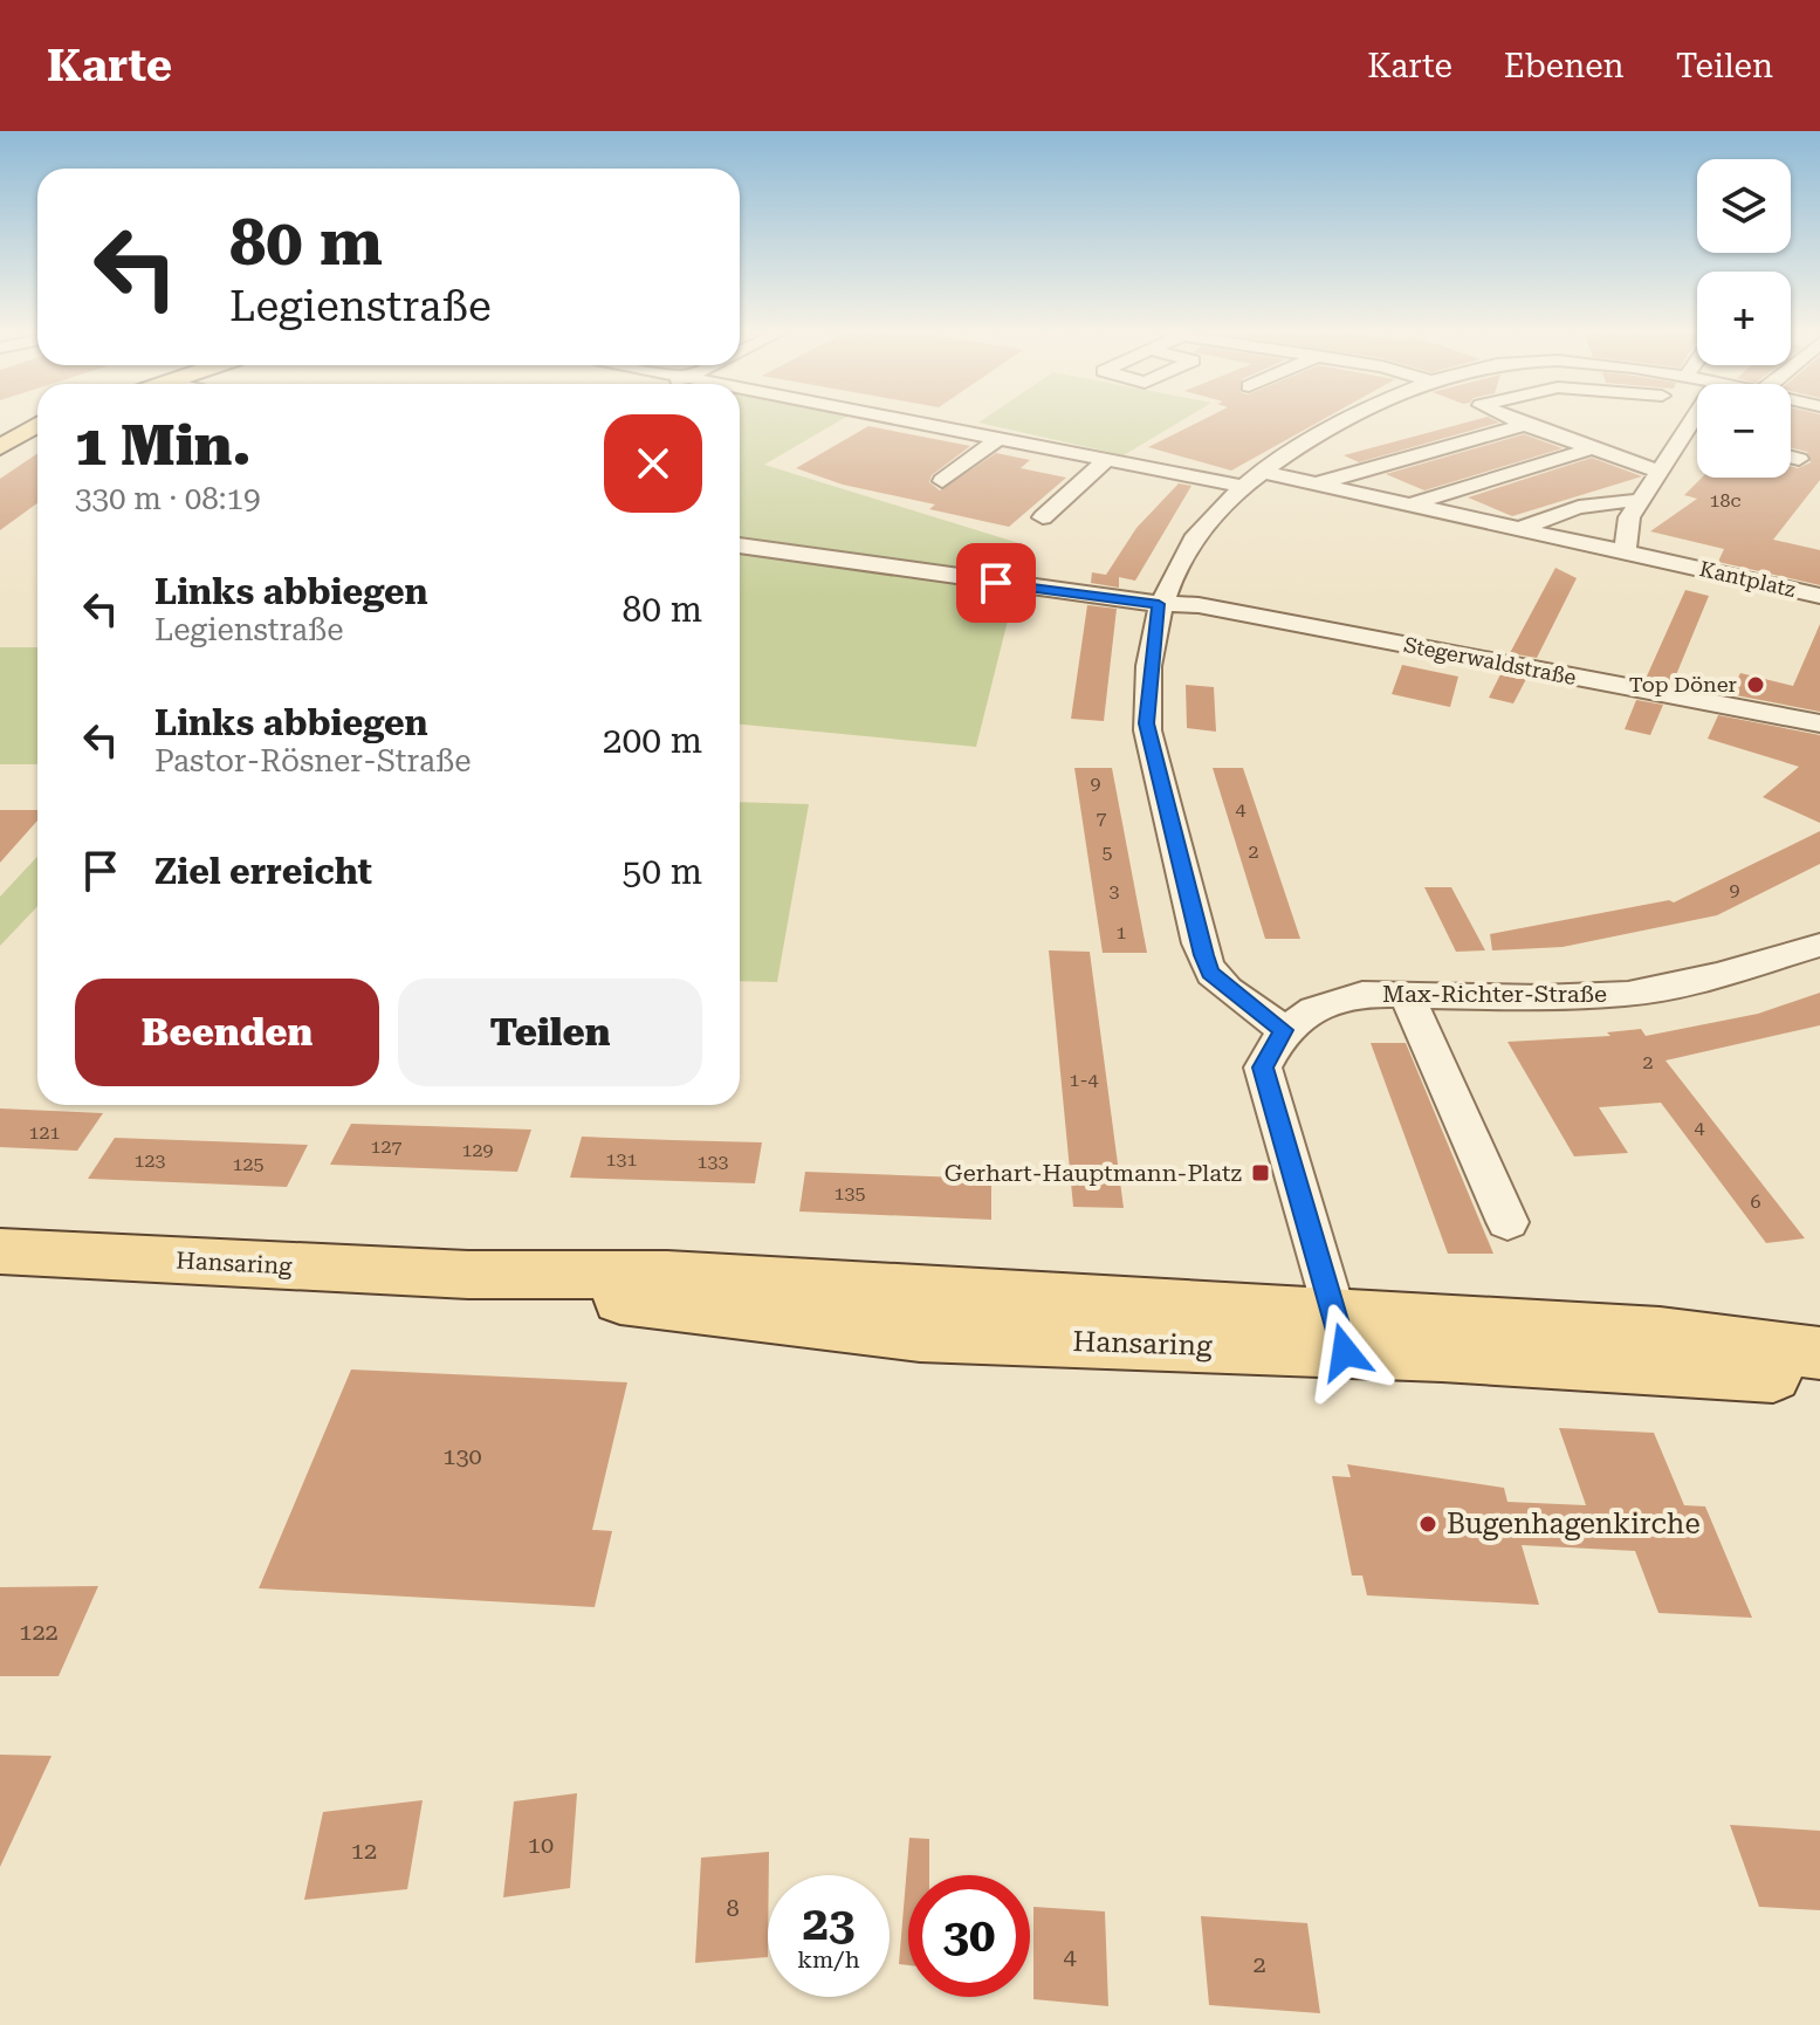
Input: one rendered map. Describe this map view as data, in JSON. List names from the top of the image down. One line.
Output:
{"streets":{"main road":["Hansaring"],"street":["Kantplatz","Stegerwaldstraße","Max-Richter-Straße"]},"places":{"other":["Top Döner","Bugenhagenkirche"],"transit":["Gerhart-Hauptmann-Platz"]},"house_numbers":["18c","9","4","7","2","5","9","3","1","2","1-4","4","121","127","129","131","123","133","125","135","6","130","122","10","12","8","4","2"],"page":{"header":"Karte","nav":["Karte","Ebenen","Teilen"],"map_buttons":["+","−"],"turn":["80 m","Legienstraße"],"heading":["1 Min.","330 m · 08:19"],"list":[{"name":"Links abbiegen","note":"Legienstraße","value":"80 m"},{"name":"Links abbiegen","note":"Pastor-Rösner-Straße","value":"200 m"},{"name":"Ziel erreicht","value":"50 m"}],"buttons":["Beenden","Teilen"],"speed":"23 km/h","limit":"30"}}
